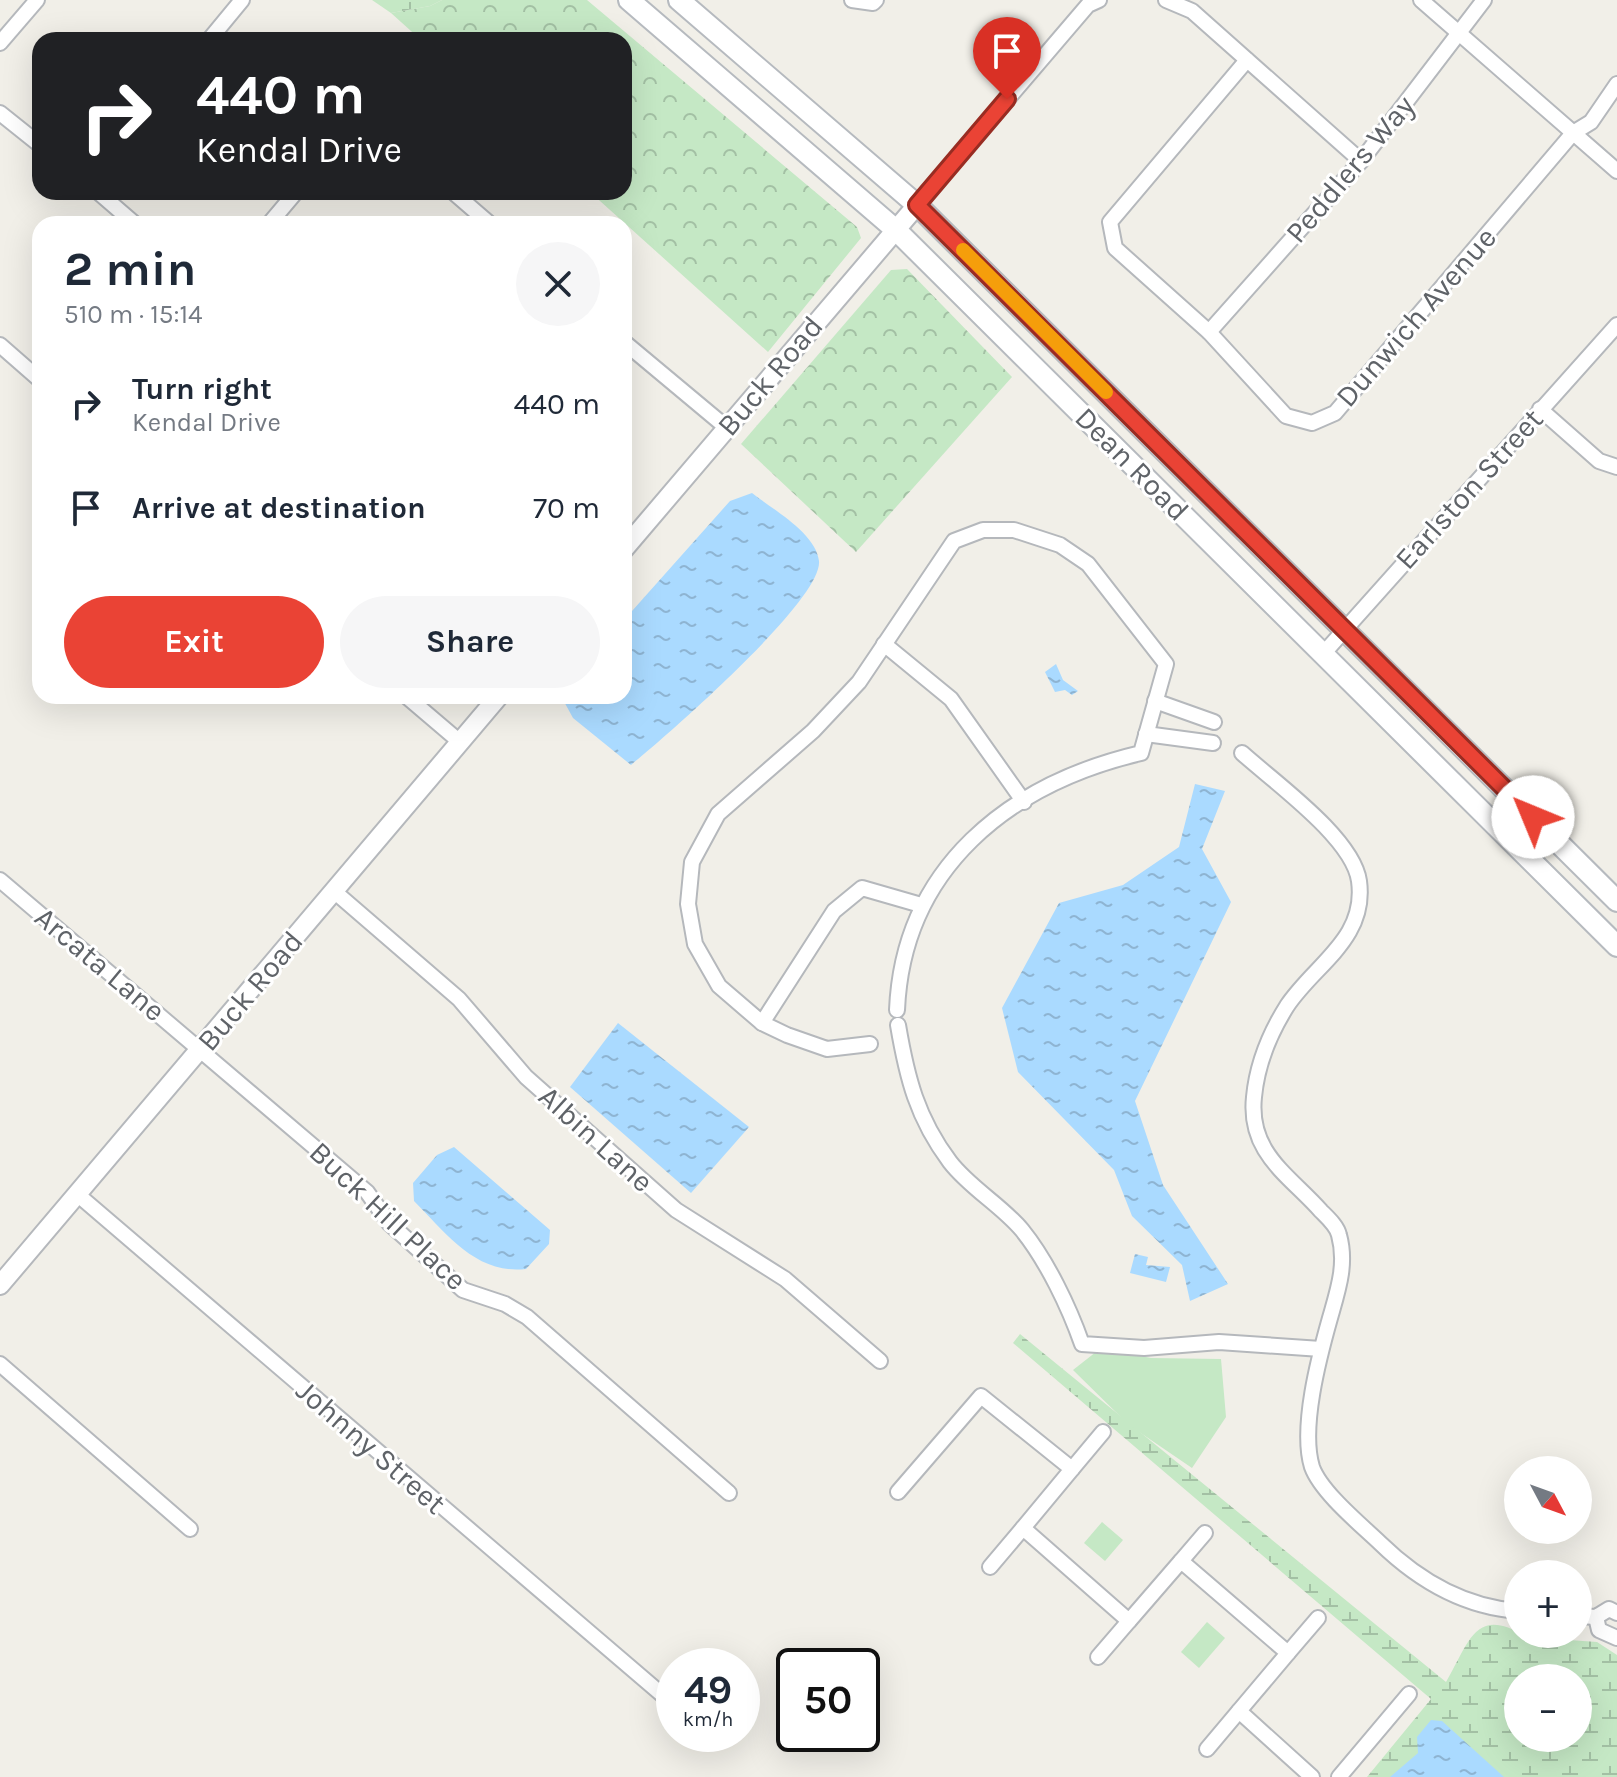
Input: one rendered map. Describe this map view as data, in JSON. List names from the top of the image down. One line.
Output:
{"streets":{"main road":["Dean Road"],"street":["Peddlers Way","Dunwich Avenue","Buck Road","Earlston Street","Arcata Lane","Albin Lane","Buck Hill Place","Johnny Street"]},"crossings":[["Peddlers Way","Dunwich Avenue"],["Buck Road","Dean Road"],["Buck Road","Arcata Lane"],["Buck Road","Albin Lane"],["Buck Road","Buck Hill Place"],["Buck Road","Johnny Street"],["Dean Road","Earlston Street"],["Arcata Lane","Buck Hill Place"]],"north":"bottom right","page":{"turn":["440 m","Kendal Drive"],"heading":["2 min","510 m · 15:14"],"list":[{"name":"Turn right","note":"Kendal Drive","value":"440 m"},{"name":"Arrive at destination","value":"70 m"}],"buttons":["Exit","Share"],"map_buttons":["+","−"],"speed":"49 km/h","limit":"50"}}
